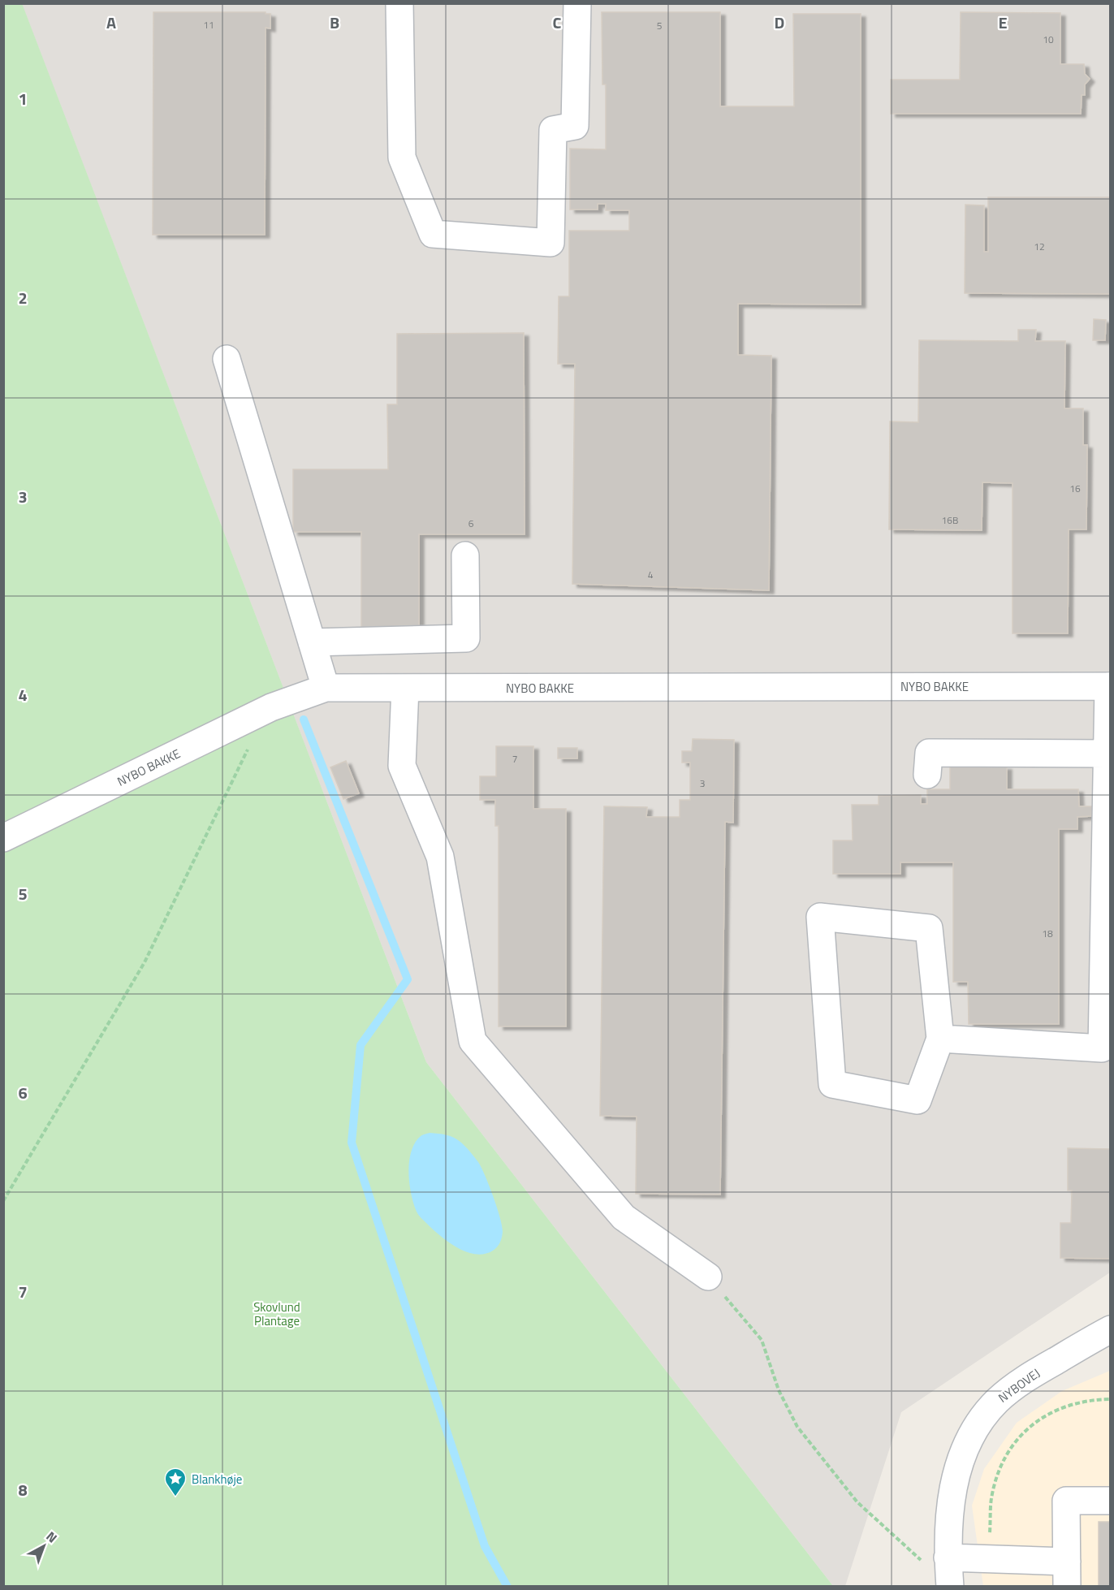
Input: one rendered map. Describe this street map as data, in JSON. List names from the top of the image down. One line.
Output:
{"streets":{"street":["NYBO BAKKE","NYBOVEJ"]},"parks":["Skovlund Plantage"],"places":{"place":["Blankhøje"]},"house_numbers":["11","5","10","12","16","16B","6","4","7","3","18"],"north":"top right","grid":{"columns":["A","B","C","D","E"],"rows":["1","2","3","4","5","6","7","8"]}}
